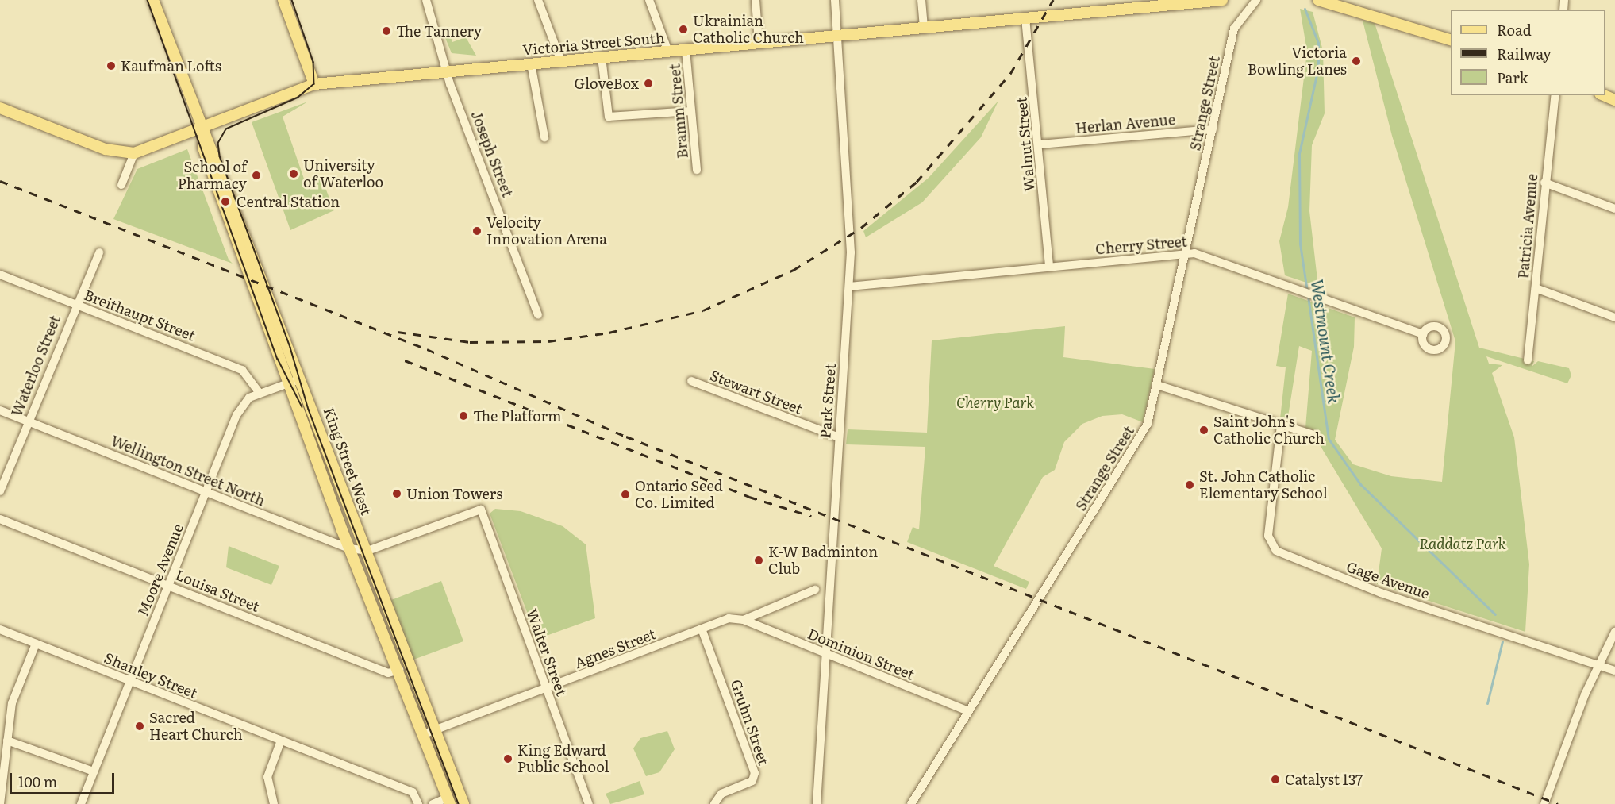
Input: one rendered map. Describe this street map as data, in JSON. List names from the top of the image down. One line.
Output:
{"streets":{"main road":["Victoria Street South","King Street West"],"street":["Strange Street","Bramm Street","Herlan Avenue","Walnut Street","Joseph Street","Patricia Avenue","Cherry Street","Breithaupt Street","Waterloo Street","Stewart Street","Park Street","Wellington Street North","Moore Avenue","Gage Avenue","Louisa Street","Agnes Street","Walter Street","Dominion Street","Shanley Street","Gruhn Street"]},"crossings":[["Victoria Street South","Bramm Street"],["Victoria Street South","Walnut Street"],["Victoria Street South","Joseph Street"],["Victoria Street South","Park Street"],["Victoria Street South","King Street West"],["Strange Street","Herlan Avenue"],["Strange Street","Cherry Street"],["Strange Street","Dominion Street"],["Herlan Avenue","Walnut Street"],["Walnut Street","Cherry Street"],["Cherry Street","Park Street"],["Breithaupt Street","Waterloo Street"],["Breithaupt Street","Moore Avenue"],["Waterloo Street","Wellington Street North"],["Stewart Street","Park Street"],["Park Street","Dominion Street"],["King Street West","Wellington Street North"],["King Street West","Moore Avenue"],["King Street West","Louisa Street"],["King Street West","Agnes Street"],["King Street West","Walter Street"],["Wellington Street North","Moore Avenue"],["Wellington Street North","Walter Street"],["Moore Avenue","Louisa Street"],["Moore Avenue","Shanley Street"],["Agnes Street","Walter Street"],["Agnes Street","Dominion Street"],["Agnes Street","Gruhn Street"]],"water":["Westmount Creek"],"parks":["Cherry Park","Raddatz Park"],"places":["Ukrainian Catholic Church","The Tannery","Victoria Bowling Lanes","Kaufman Lofts","GloveBox","University of Waterloo","School of Pharmacy","Central Station","Velocity Innovation Arena","The Platform","Saint John's Catholic Church","St. John Catholic Elementary School","Union Towers","Ontario Seed Co. Limited","K-W Badminton Club","Sacred Heart Church","King Edward Public School","Catalyst 137"],"legend":["Road","Railway","Park"],"scale_bar":"100 m"}
